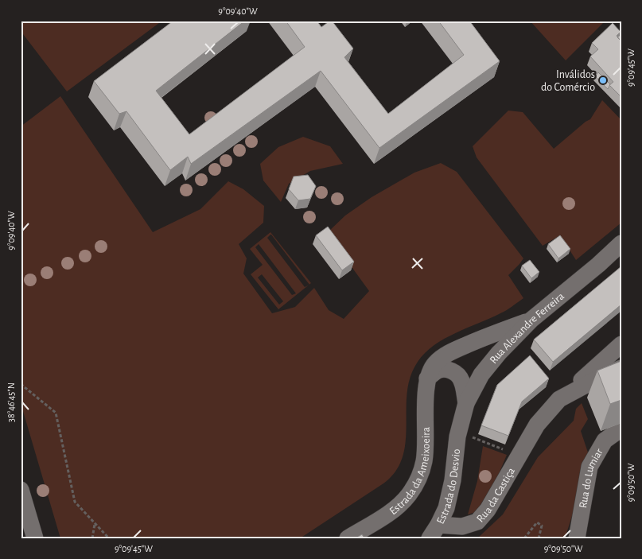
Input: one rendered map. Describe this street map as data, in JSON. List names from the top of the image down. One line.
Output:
{"streets":{"street":["Rua Alexandre Ferreira","Estrada da Ameixoeira","Rua do Lumiar","Estrada do Desvio","Rua da Castiça"]},"crossings":[["Rua Alexandre Ferreira","Estrada da Ameixoeira"],["Rua Alexandre Ferreira","Estrada do Desvio"],["Rua Alexandre Ferreira","Rua da Castiça"],["Estrada do Desvio","Rua da Castiça"]],"places":["Inválidos do Comércio"],"coordinates":["9°09'40\"W","9°09'45\"W","38°46'45\"N","9°09'50\"W"]}
